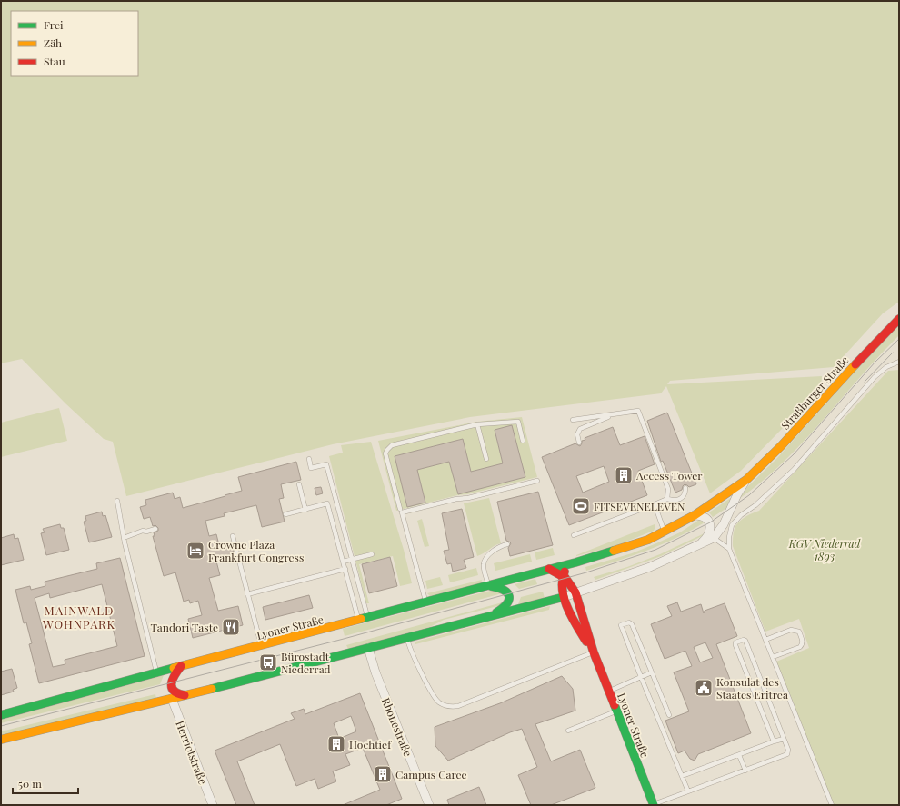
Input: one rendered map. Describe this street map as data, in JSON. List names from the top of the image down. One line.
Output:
{"streets":{"main road":["Straßburger Straße","Lyoner Straße"],"street":["Rhonestraße","Herriotstraße"]},"crossings":[["Straßburger Straße","Lyoner Straße"]],"districts":["MAINWALD WOHNPARK"],"parks":["KGV Niederrad 1893"],"places":{"building":["Access Tower","Hochtief","Campus Caree"],"sports":["FITSEVENELEVEN"],"hotel":["Crowne Plaza Frankfurt Congress"],"restaurant":["Tandori Taste"],"bus stop":["Bürostadt Niederrad"],"public building":["Konsulat des Staates Eritrea"]},"legend":["Frei","Zäh","Stau"],"scale_bar":"50 m"}
